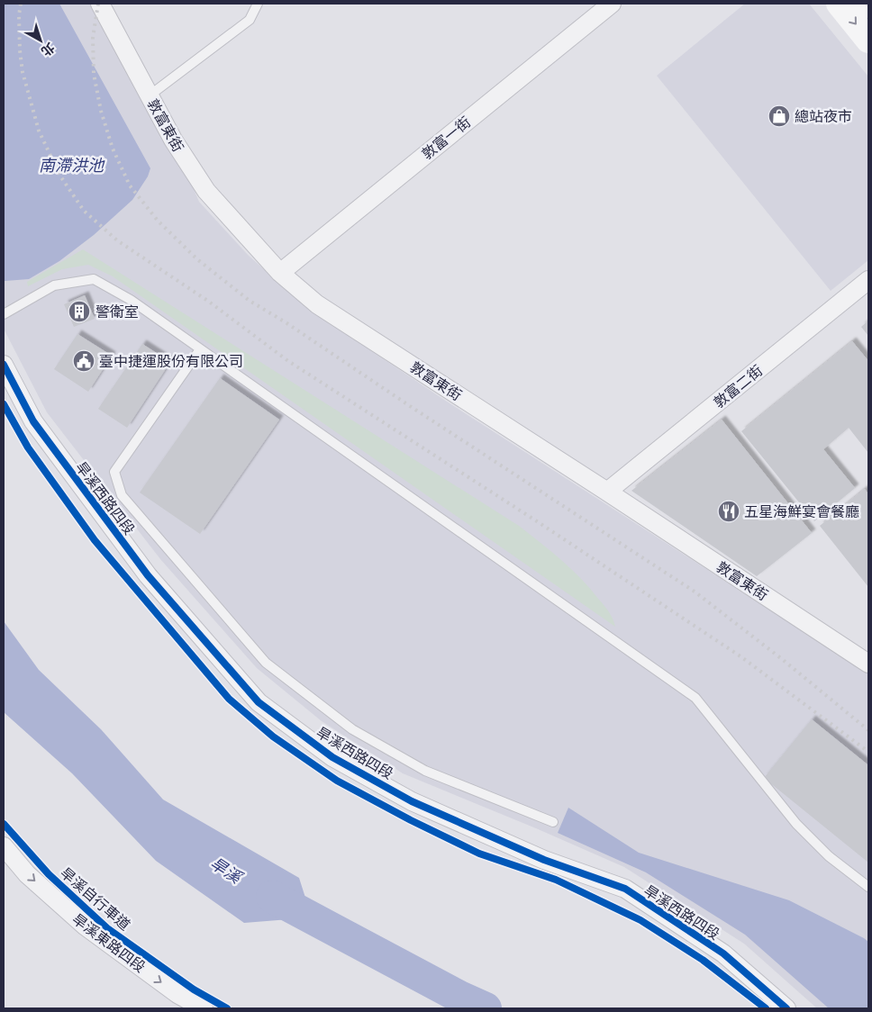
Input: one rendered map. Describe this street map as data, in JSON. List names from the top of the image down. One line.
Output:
{"streets":{"street":["敦富東街","敦富一街","敦富二街","旱溪西路四段","旱溪東路四段"],"cycle path":["旱溪自行車道"]},"crossings":[["敦富東街","敦富一街"],["敦富東街","敦富二街"]],"one_way":["旱溪東路四段"],"water":["南滯洪池","旱溪"],"places":{"shop":["總站夜市"],"building":["警衛室"],"public building":["臺中捷運股份有限公司"],"restaurant":["五星海鮮宴會餐廳"]},"north":"bottom right"}
